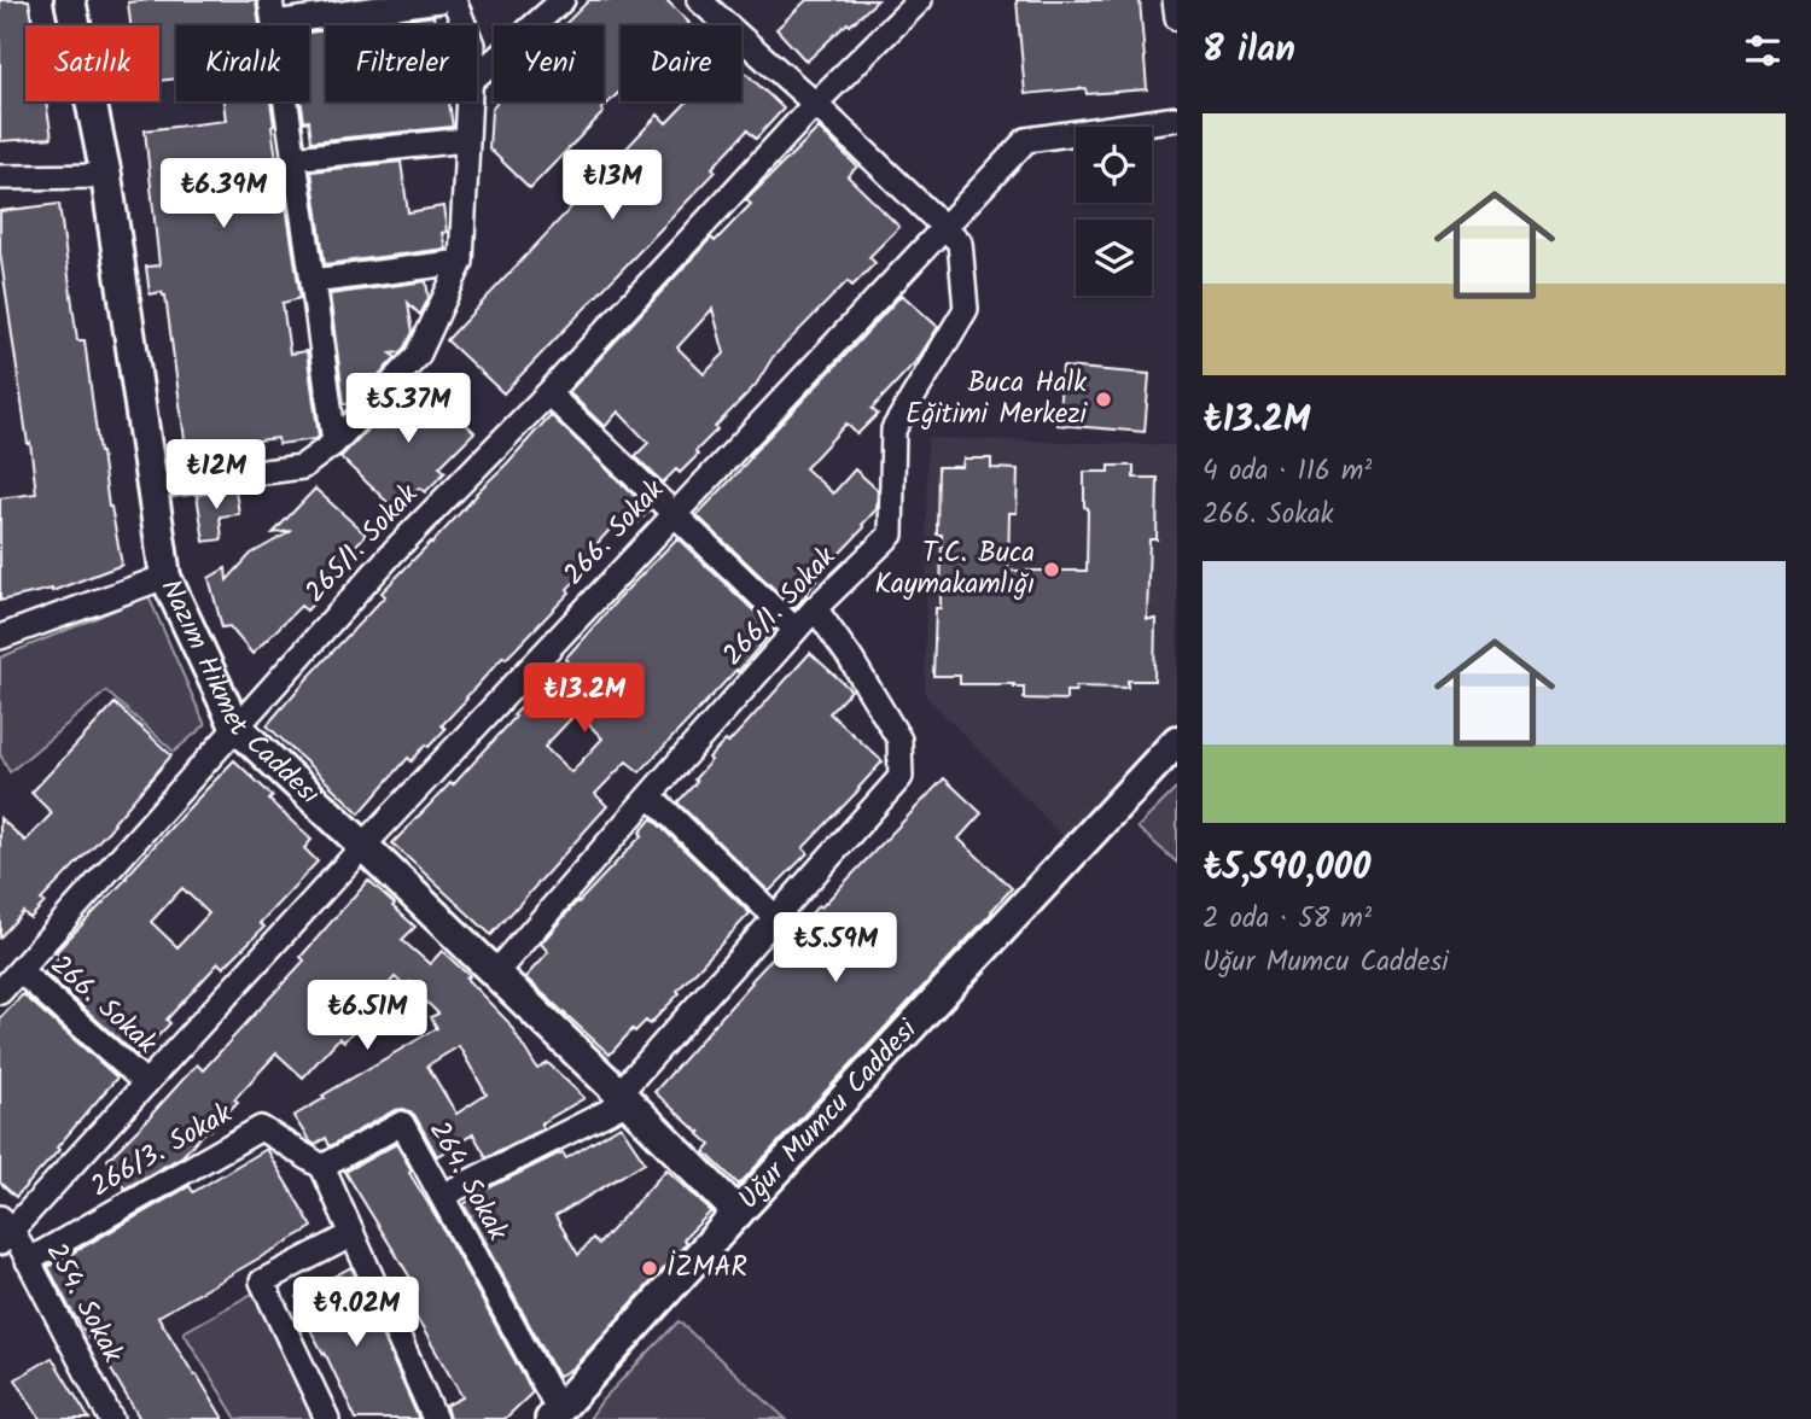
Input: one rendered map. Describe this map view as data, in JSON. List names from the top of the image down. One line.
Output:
{"streets":{"main road":["Nazım Hikmet Caddesi","Uğur Mumcu Caddesi"],"street":["266. Sokak","265/1. Sokak","266/1. Sokak","266/3. Sokak","264. Sokak","254. Sokak"]},"crossings":[["266. Sokak","265/1. Sokak"],["266. Sokak","266/1. Sokak"],["266. Sokak","Nazım Hikmet Caddesi"],["266. Sokak","254. Sokak"],["265/1. Sokak","266/1. Sokak"],["265/1. Sokak","Nazım Hikmet Caddesi"],["266/1. Sokak","Nazım Hikmet Caddesi"],["Nazım Hikmet Caddesi","Uğur Mumcu Caddesi"],["Uğur Mumcu Caddesi","264. Sokak"],["266/3. Sokak","264. Sokak"],["266/3. Sokak","254. Sokak"]],"places":["Buca Halk Eğitimi Merkezi","T.C. Buca Kaymakamlığı","İZMAR"],"page":{"heading":"8 ilan","chip":["Satılık","Kiralık","Filtreler","Yeni","Daire"],"list":[{"name":"₺13.2M","note":"4 oda · 116 m² · 266. Sokak"},{"name":"₺5,590,000","note":"2 oda · 58 m² · Uğur Mumcu Caddesi"}],"price":["₺13M","₺6.39M","₺5.37M","₺12M","₺13.2M","₺5.59M","₺6.51M","₺9.02M"]}}
